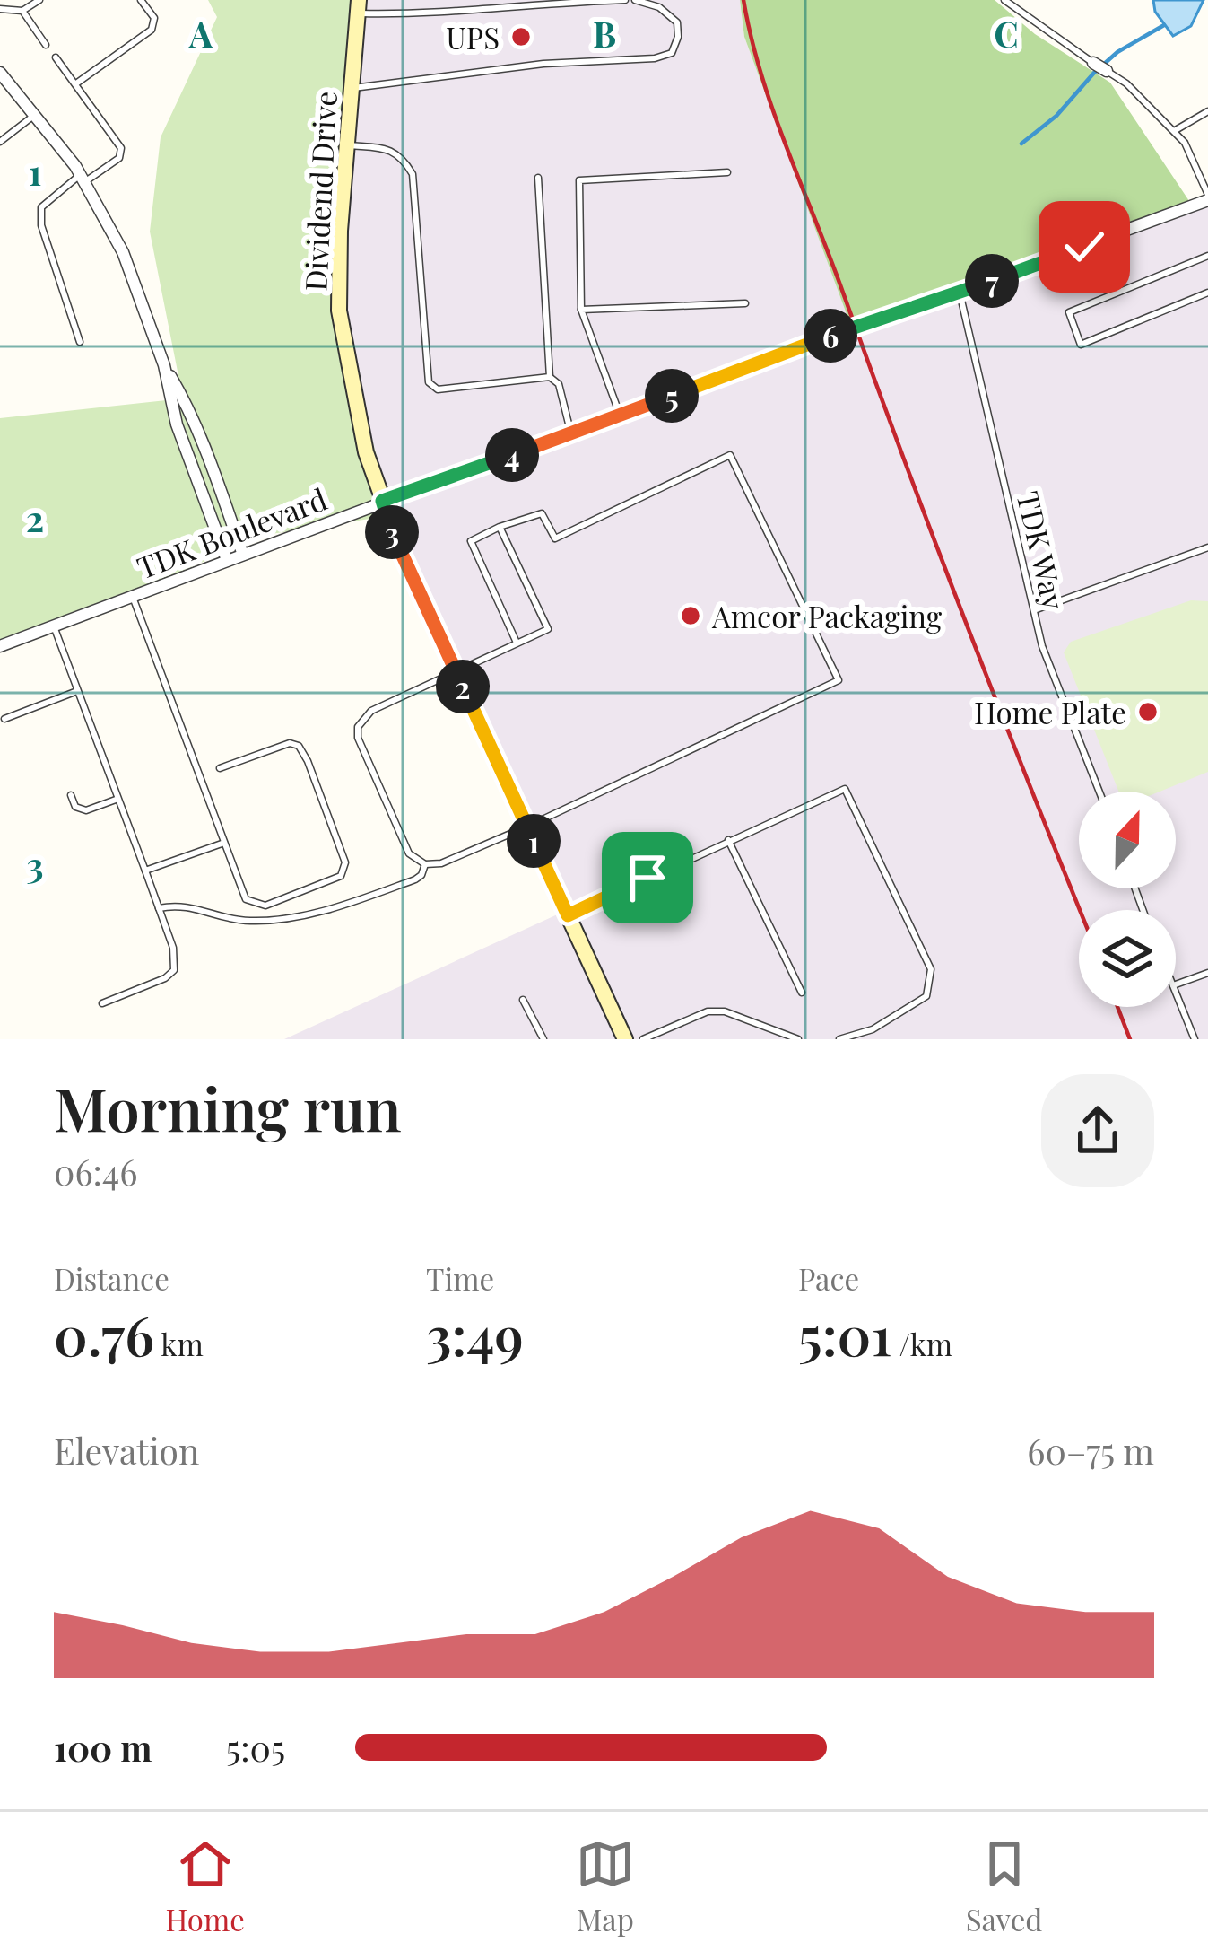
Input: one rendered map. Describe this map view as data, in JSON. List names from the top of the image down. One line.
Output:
{"streets":{"street":["Dividend Drive","TDK Boulevard"],"lane":["TDK Way"]},"crossings":[["Dividend Drive","TDK Boulevard"],["TDK Boulevard","TDK Way"]],"places":["UPS","Amcor Packaging","Home Plate"],"north":"top","page":{"pins":["7","6","5","4","3","2","1"],"heading":["Morning run","06:46"],"stats":[["Distance","0.76 km"],["Time","3:49"],["Pace","5:01 /km"]],"chart":["Elevation","60–75 m"],"list":[{"name":"100 m","note":"5:05"}],"tabs":["Home","Map","Saved"]},"grid":{"columns":["A","B","C"],"rows":["1","2","3"]}}
